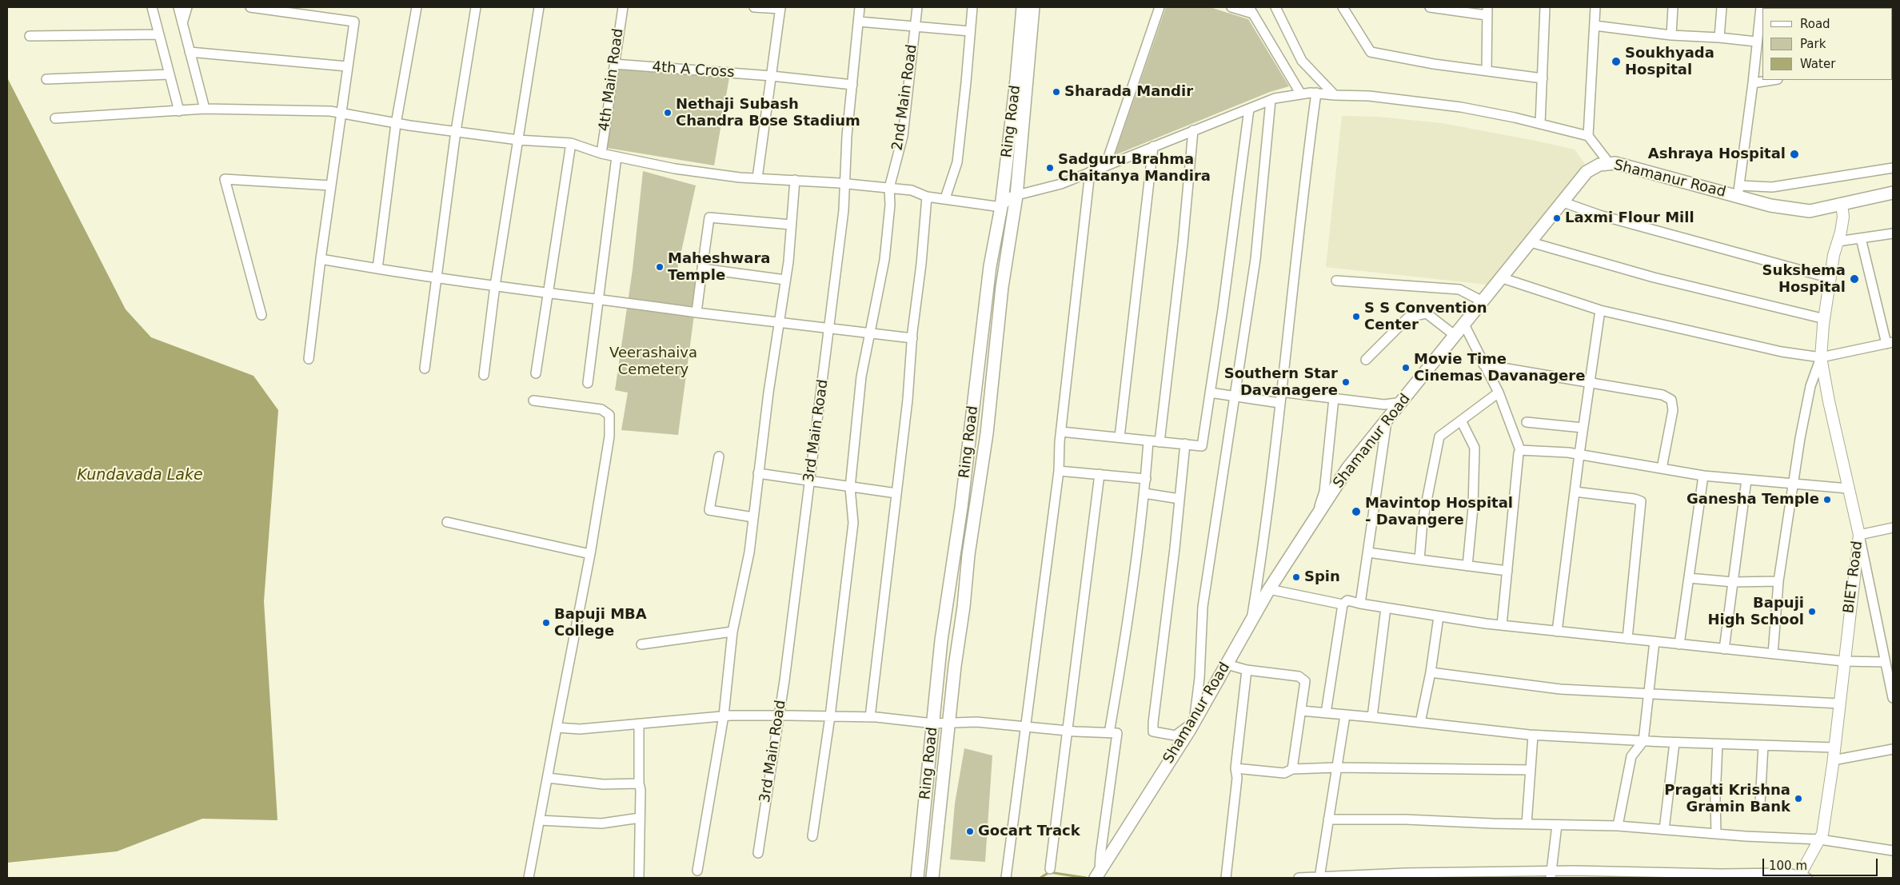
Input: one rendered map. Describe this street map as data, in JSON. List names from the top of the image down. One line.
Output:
{"streets":{"main road":["Ring Road","Shamanur Road"],"street":["4th A Cross","4th Main Road","2nd Main Road","3rd Main Road","BIET Road"]},"crossings":[["4th A Cross","4th Main Road"],["4th A Cross","3rd Main Road"],["Shamanur Road","BIET Road"]],"water":["Kundavada Lake"],"parks":["Veerashaiva Cemetery"],"places":["Soukhyada Hospital","Sharada Mandir","Nethaji Subash Chandra Bose Stadium","Ashraya Hospital","Sadguru Brahma Chaitanya Mandira","Laxmi Flour Mill","Maheshwara Temple","Sukshema Hospital","S S Convention Center","Movie Time Cinemas Davanagere","Southern Star Davanagere","Ganesha Temple","Mavintop Hospital - Davangere","Spin","Bapuji High School","Bapuji MBA College","Pragati Krishna Gramin Bank","Gocart Track"],"legend":["Road","Park","Water"],"scale_bar":"100 m"}
